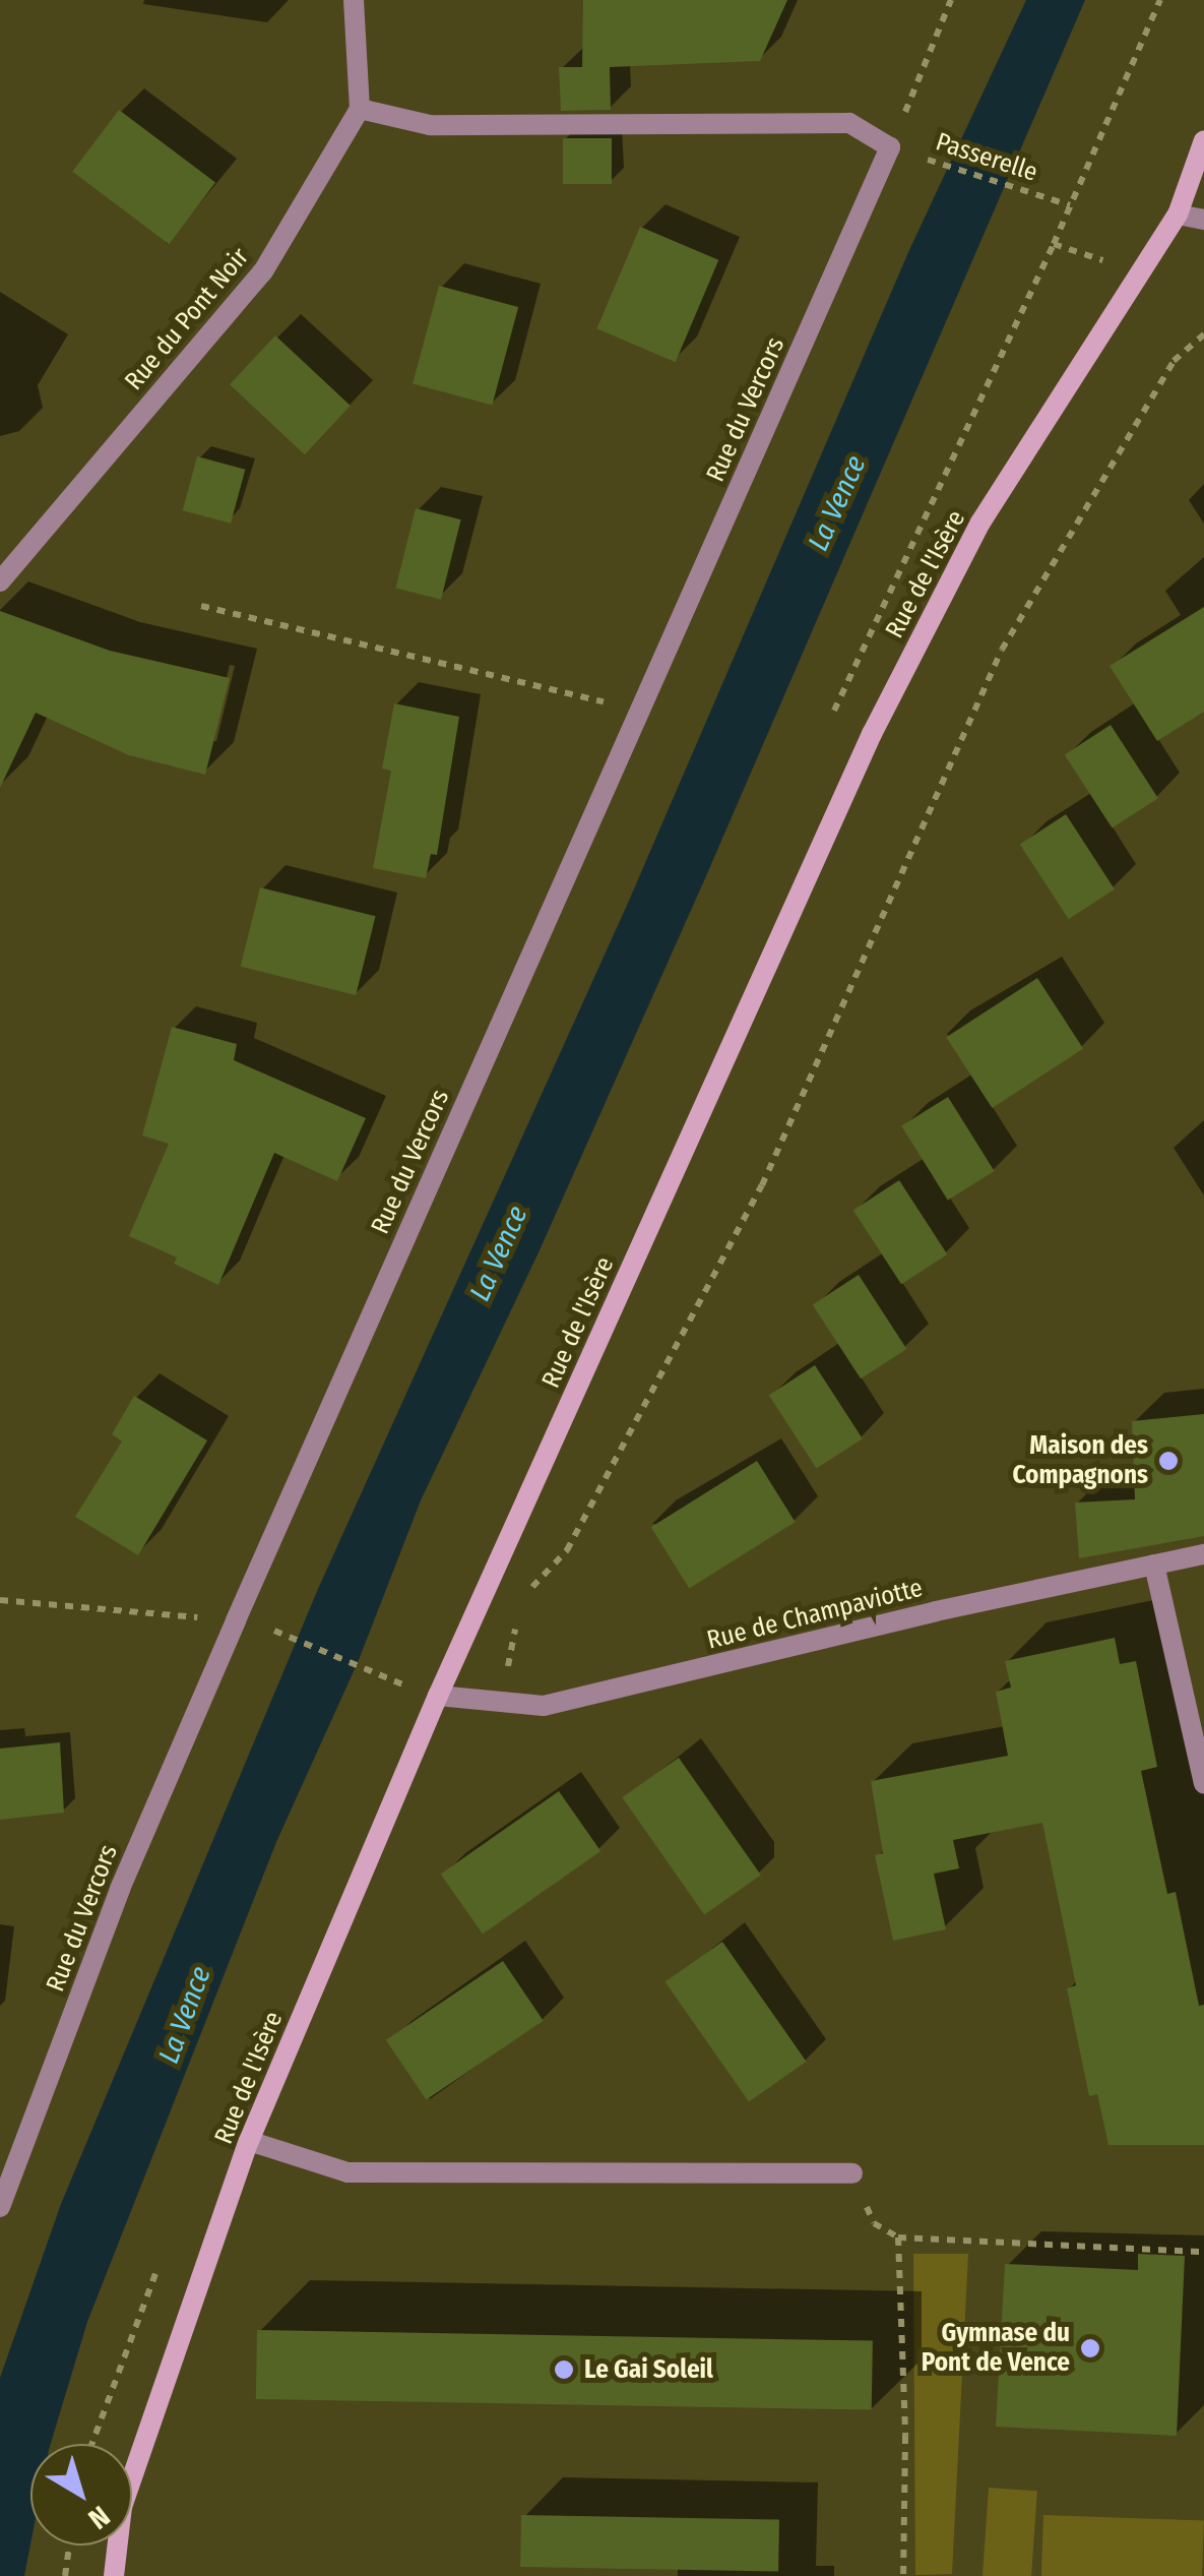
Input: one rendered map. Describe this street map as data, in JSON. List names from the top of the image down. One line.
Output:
{"streets":{"street":["Rue du Pont Noir","Rue du Vercors","Rue de l'Isère","Rue de Champaviotte"],"path":["Passerelle"]},"crossings":[["Passerelle","Rue du Vercors"],["Rue de l'Isère","Rue de Champaviotte"]],"water":["La Vence"],"places":["Maison des Compagnons","Gymnase du Pont de Vence","Le Gai Soleil"],"north":"bottom right"}
